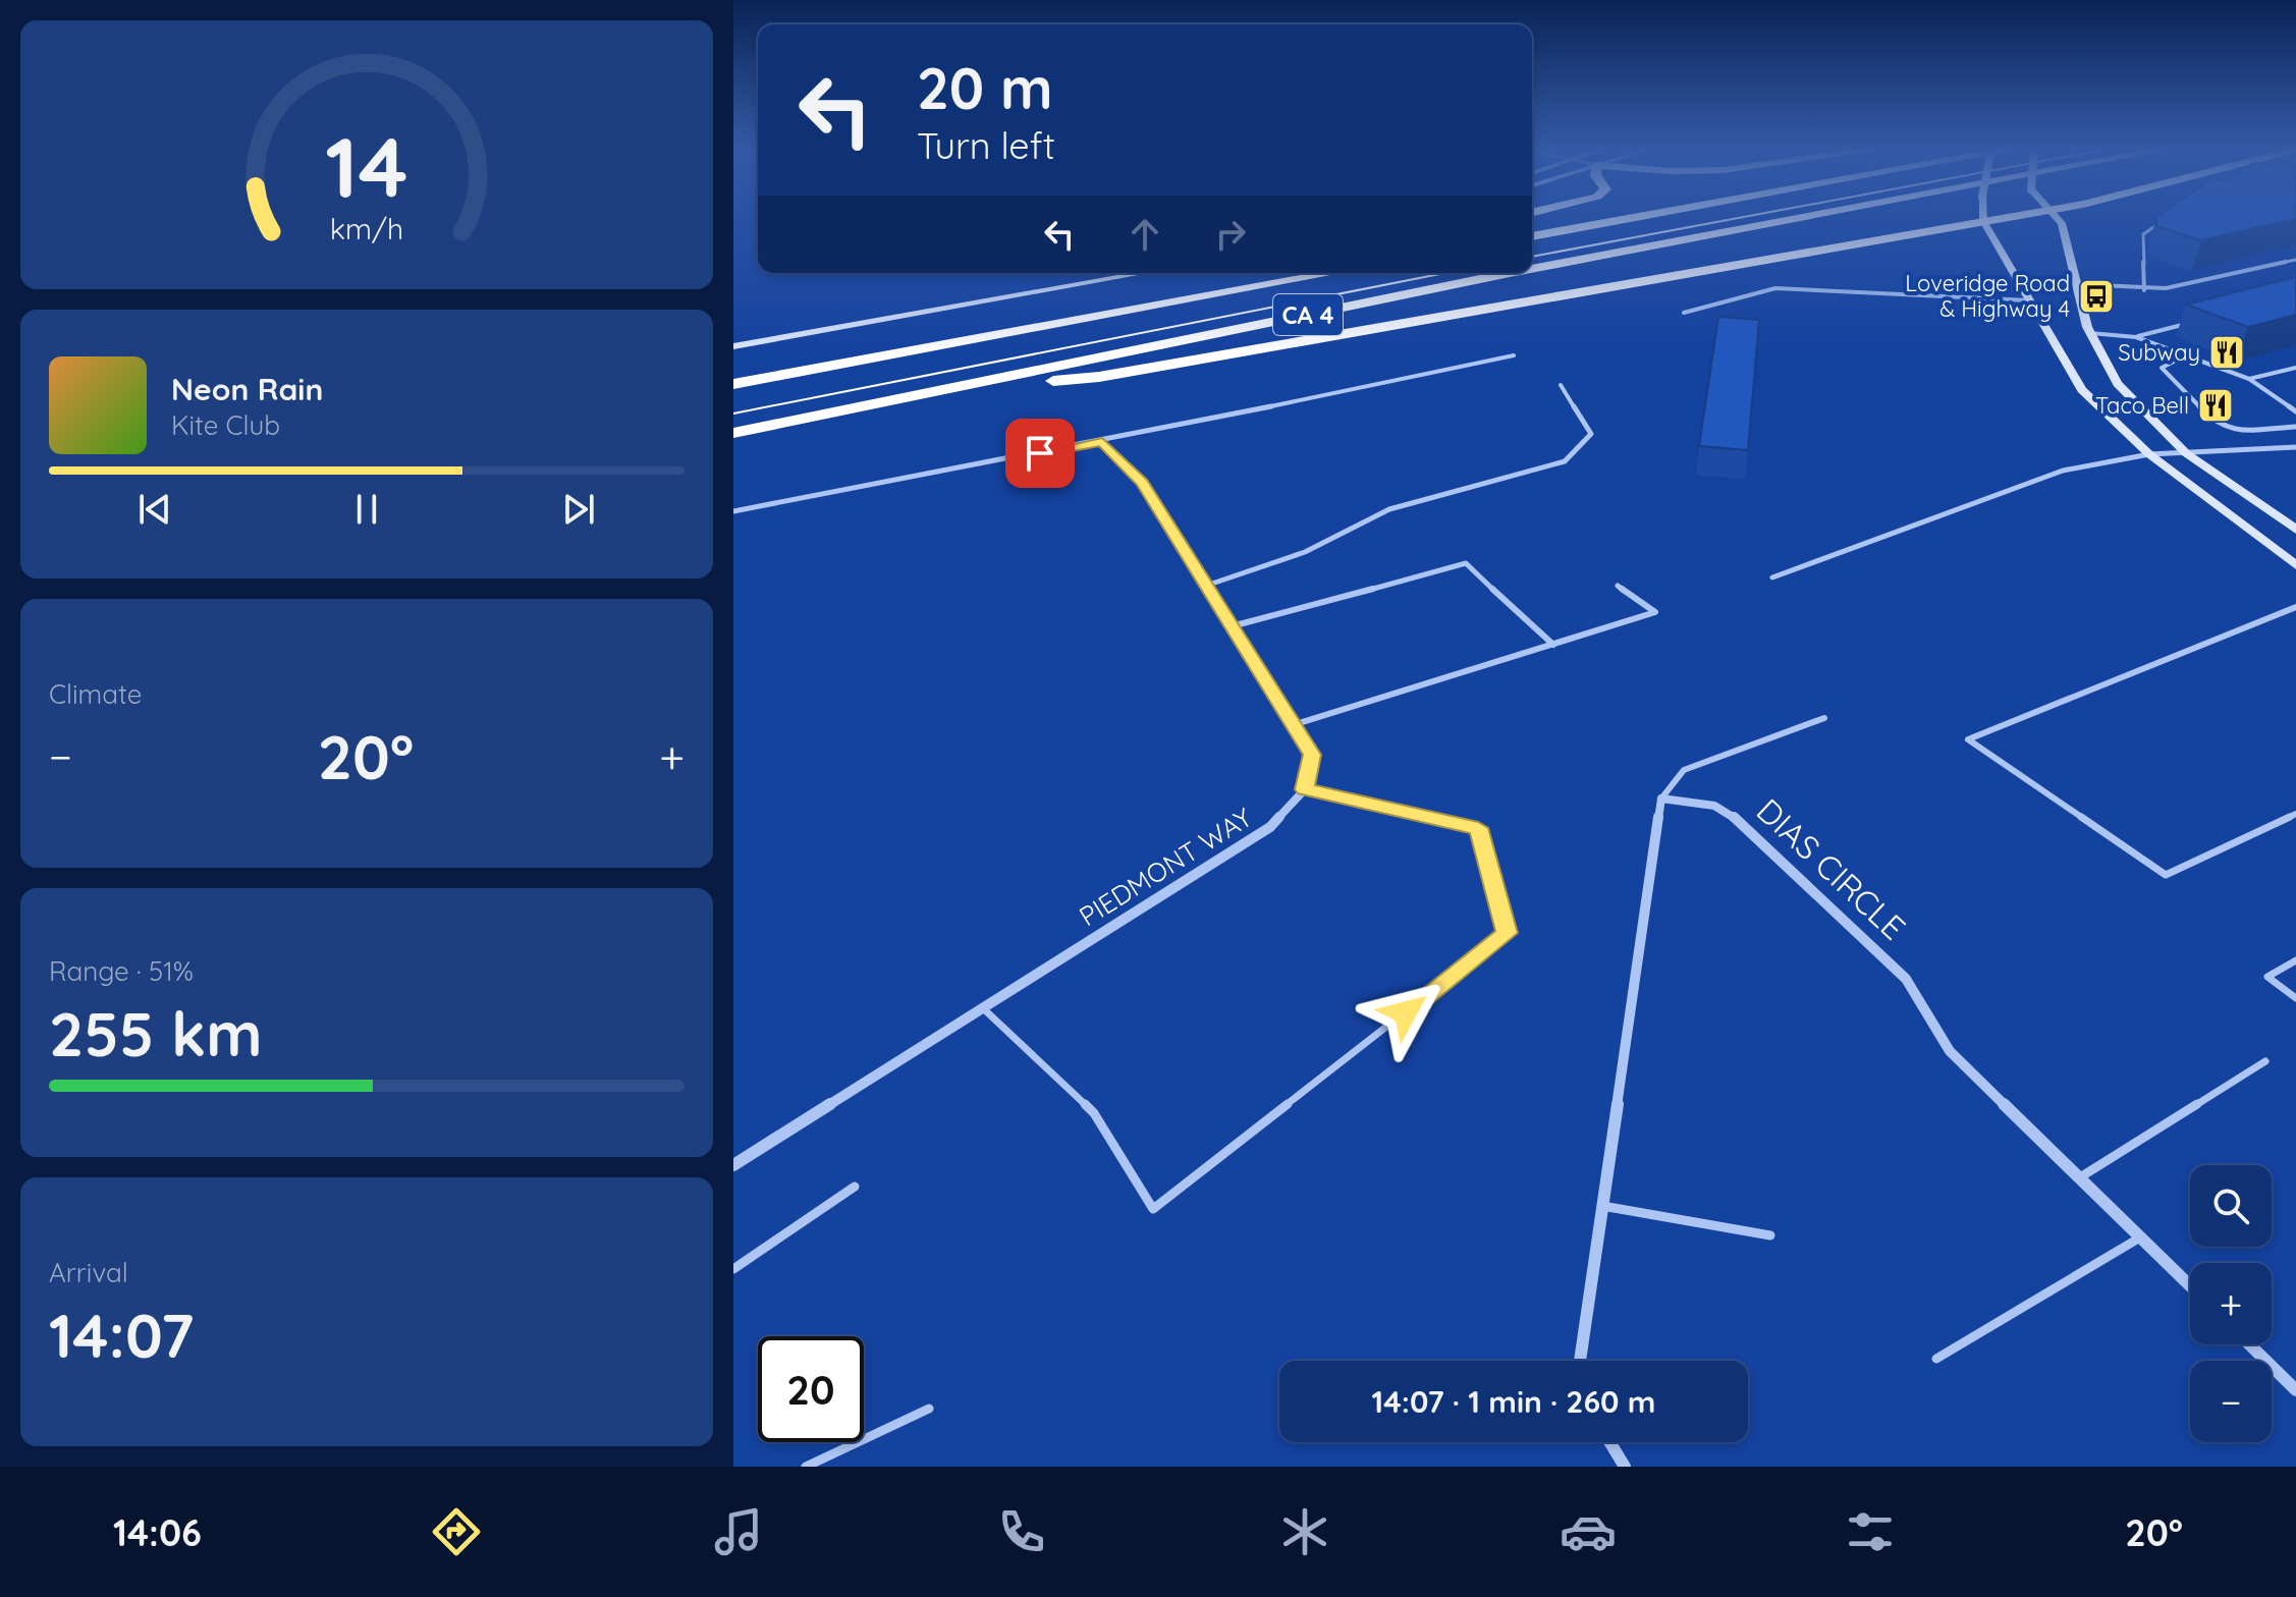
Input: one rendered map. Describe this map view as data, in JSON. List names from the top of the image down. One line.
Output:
{"streets":{"highway":["CA 4"],"street":["PIEDMONT WAY","DIAS CIRCLE"]},"places":{"bus stop":["Loveridge Road & Highway 4"],"restaurant":["Subway","Taco Bell"]},"page":{"turn":["20 m","Turn left"],"song":["Neon Rain","Kite Club"],"tile":["Climate",["Range · 51%","255 km"],["Arrival","14:07"]],"heat":["−","20°","+"],"map_buttons":["+","−"],"limit":"20","trip":"14:07 · 1 min · 260 m","tabs":["14:06","20°"],"gauge":["14","km/h"]}}
